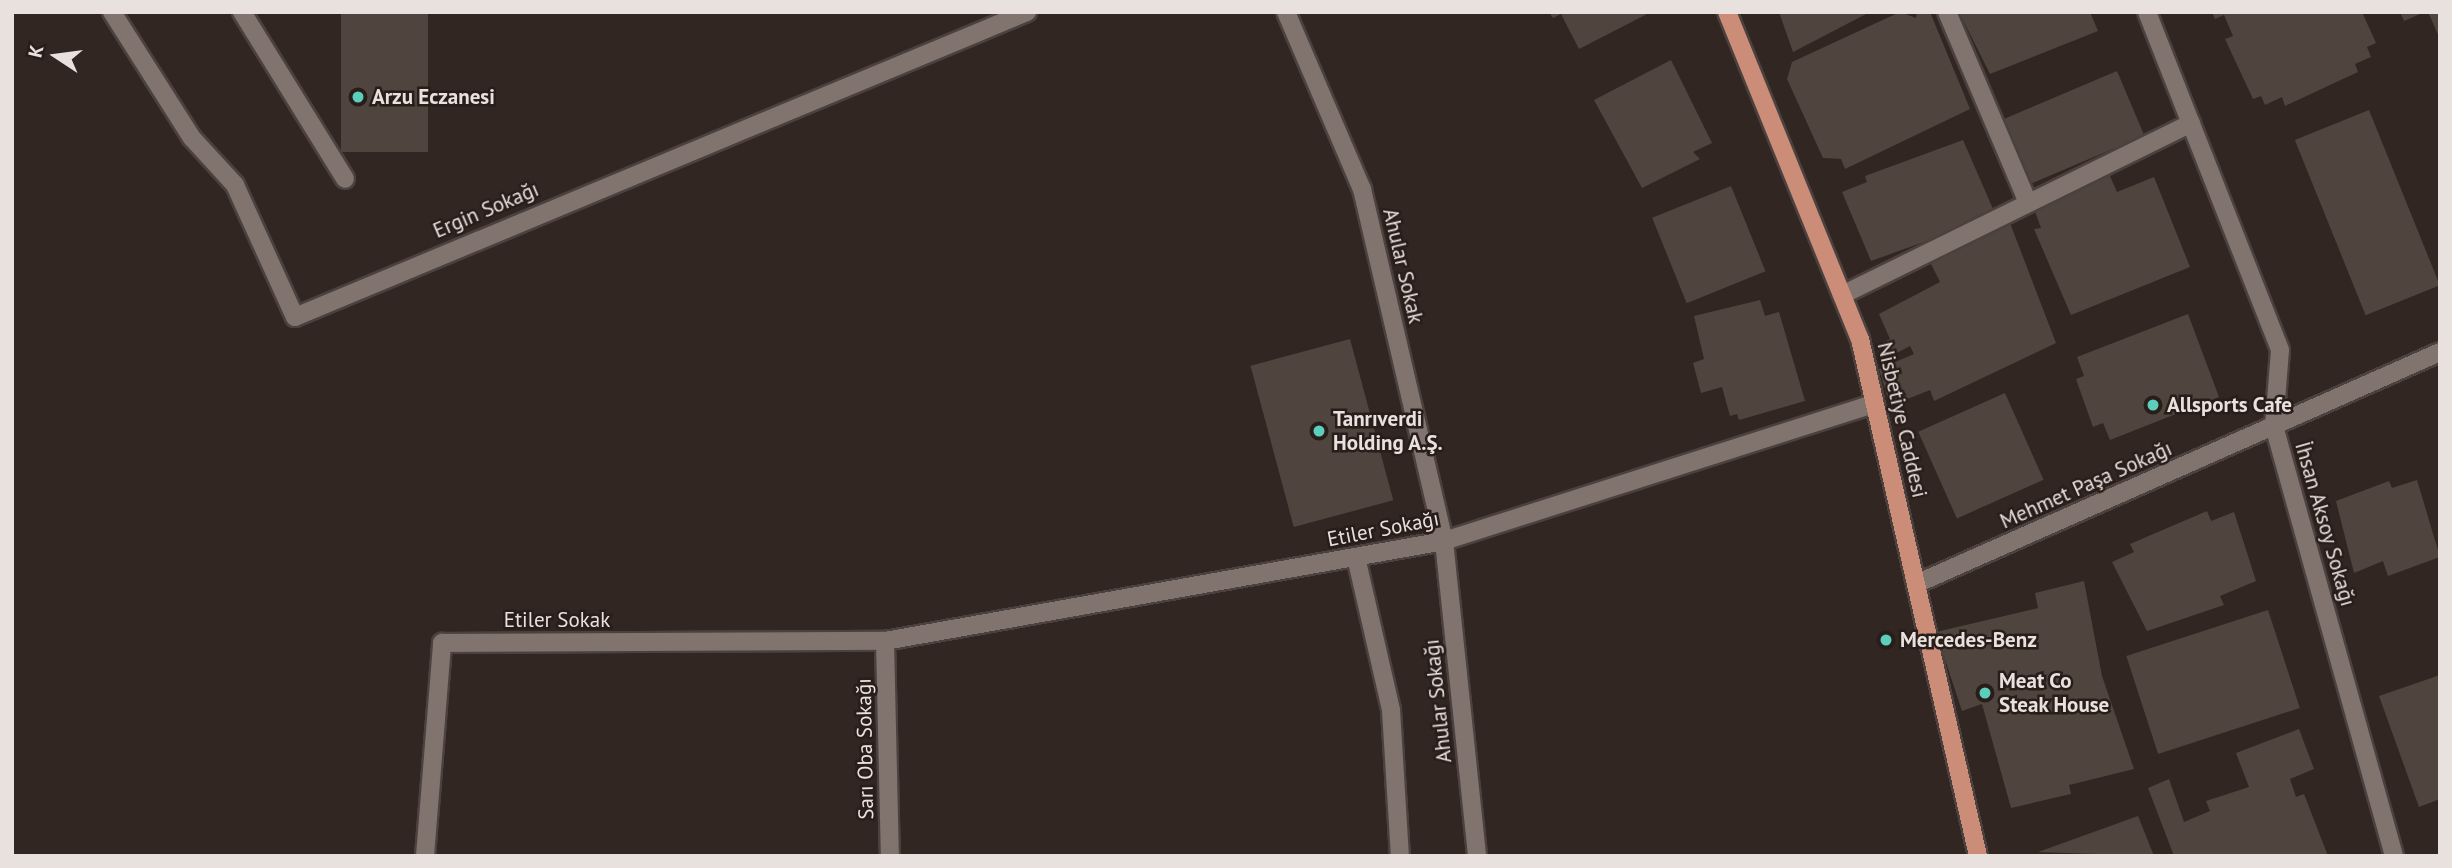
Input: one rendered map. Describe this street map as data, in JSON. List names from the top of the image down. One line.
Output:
{"streets":{"main road":["Nisbetiye Caddesi"],"street":["Ergin Sokağı","Ahular Sokak","Mehmet Paşa Sokağı","İhsan Aksoy Sokağı","Etiler Sokağı","Etiler Sokak","Ahular Sokağı","Sarı Oba Sokağı"]},"crossings":[["Ahular Sokak","Etiler Sokağı"],["Ahular Sokak","Ahular Sokağı"],["Nisbetiye Caddesi","Mehmet Paşa Sokağı"],["Nisbetiye Caddesi","Etiler Sokağı"],["Mehmet Paşa Sokağı","İhsan Aksoy Sokağı"],["Etiler Sokağı","Etiler Sokak"],["Etiler Sokağı","Ahular Sokağı"],["Etiler Sokağı","Sarı Oba Sokağı"],["Etiler Sokak","Sarı Oba Sokağı"]],"places":["Arzu Eczanesi","Allsports Cafe","Tanrıverdi Holding A.Ş.","Mercedes-Benz","Meat Co Steak House"],"north":"left"}
